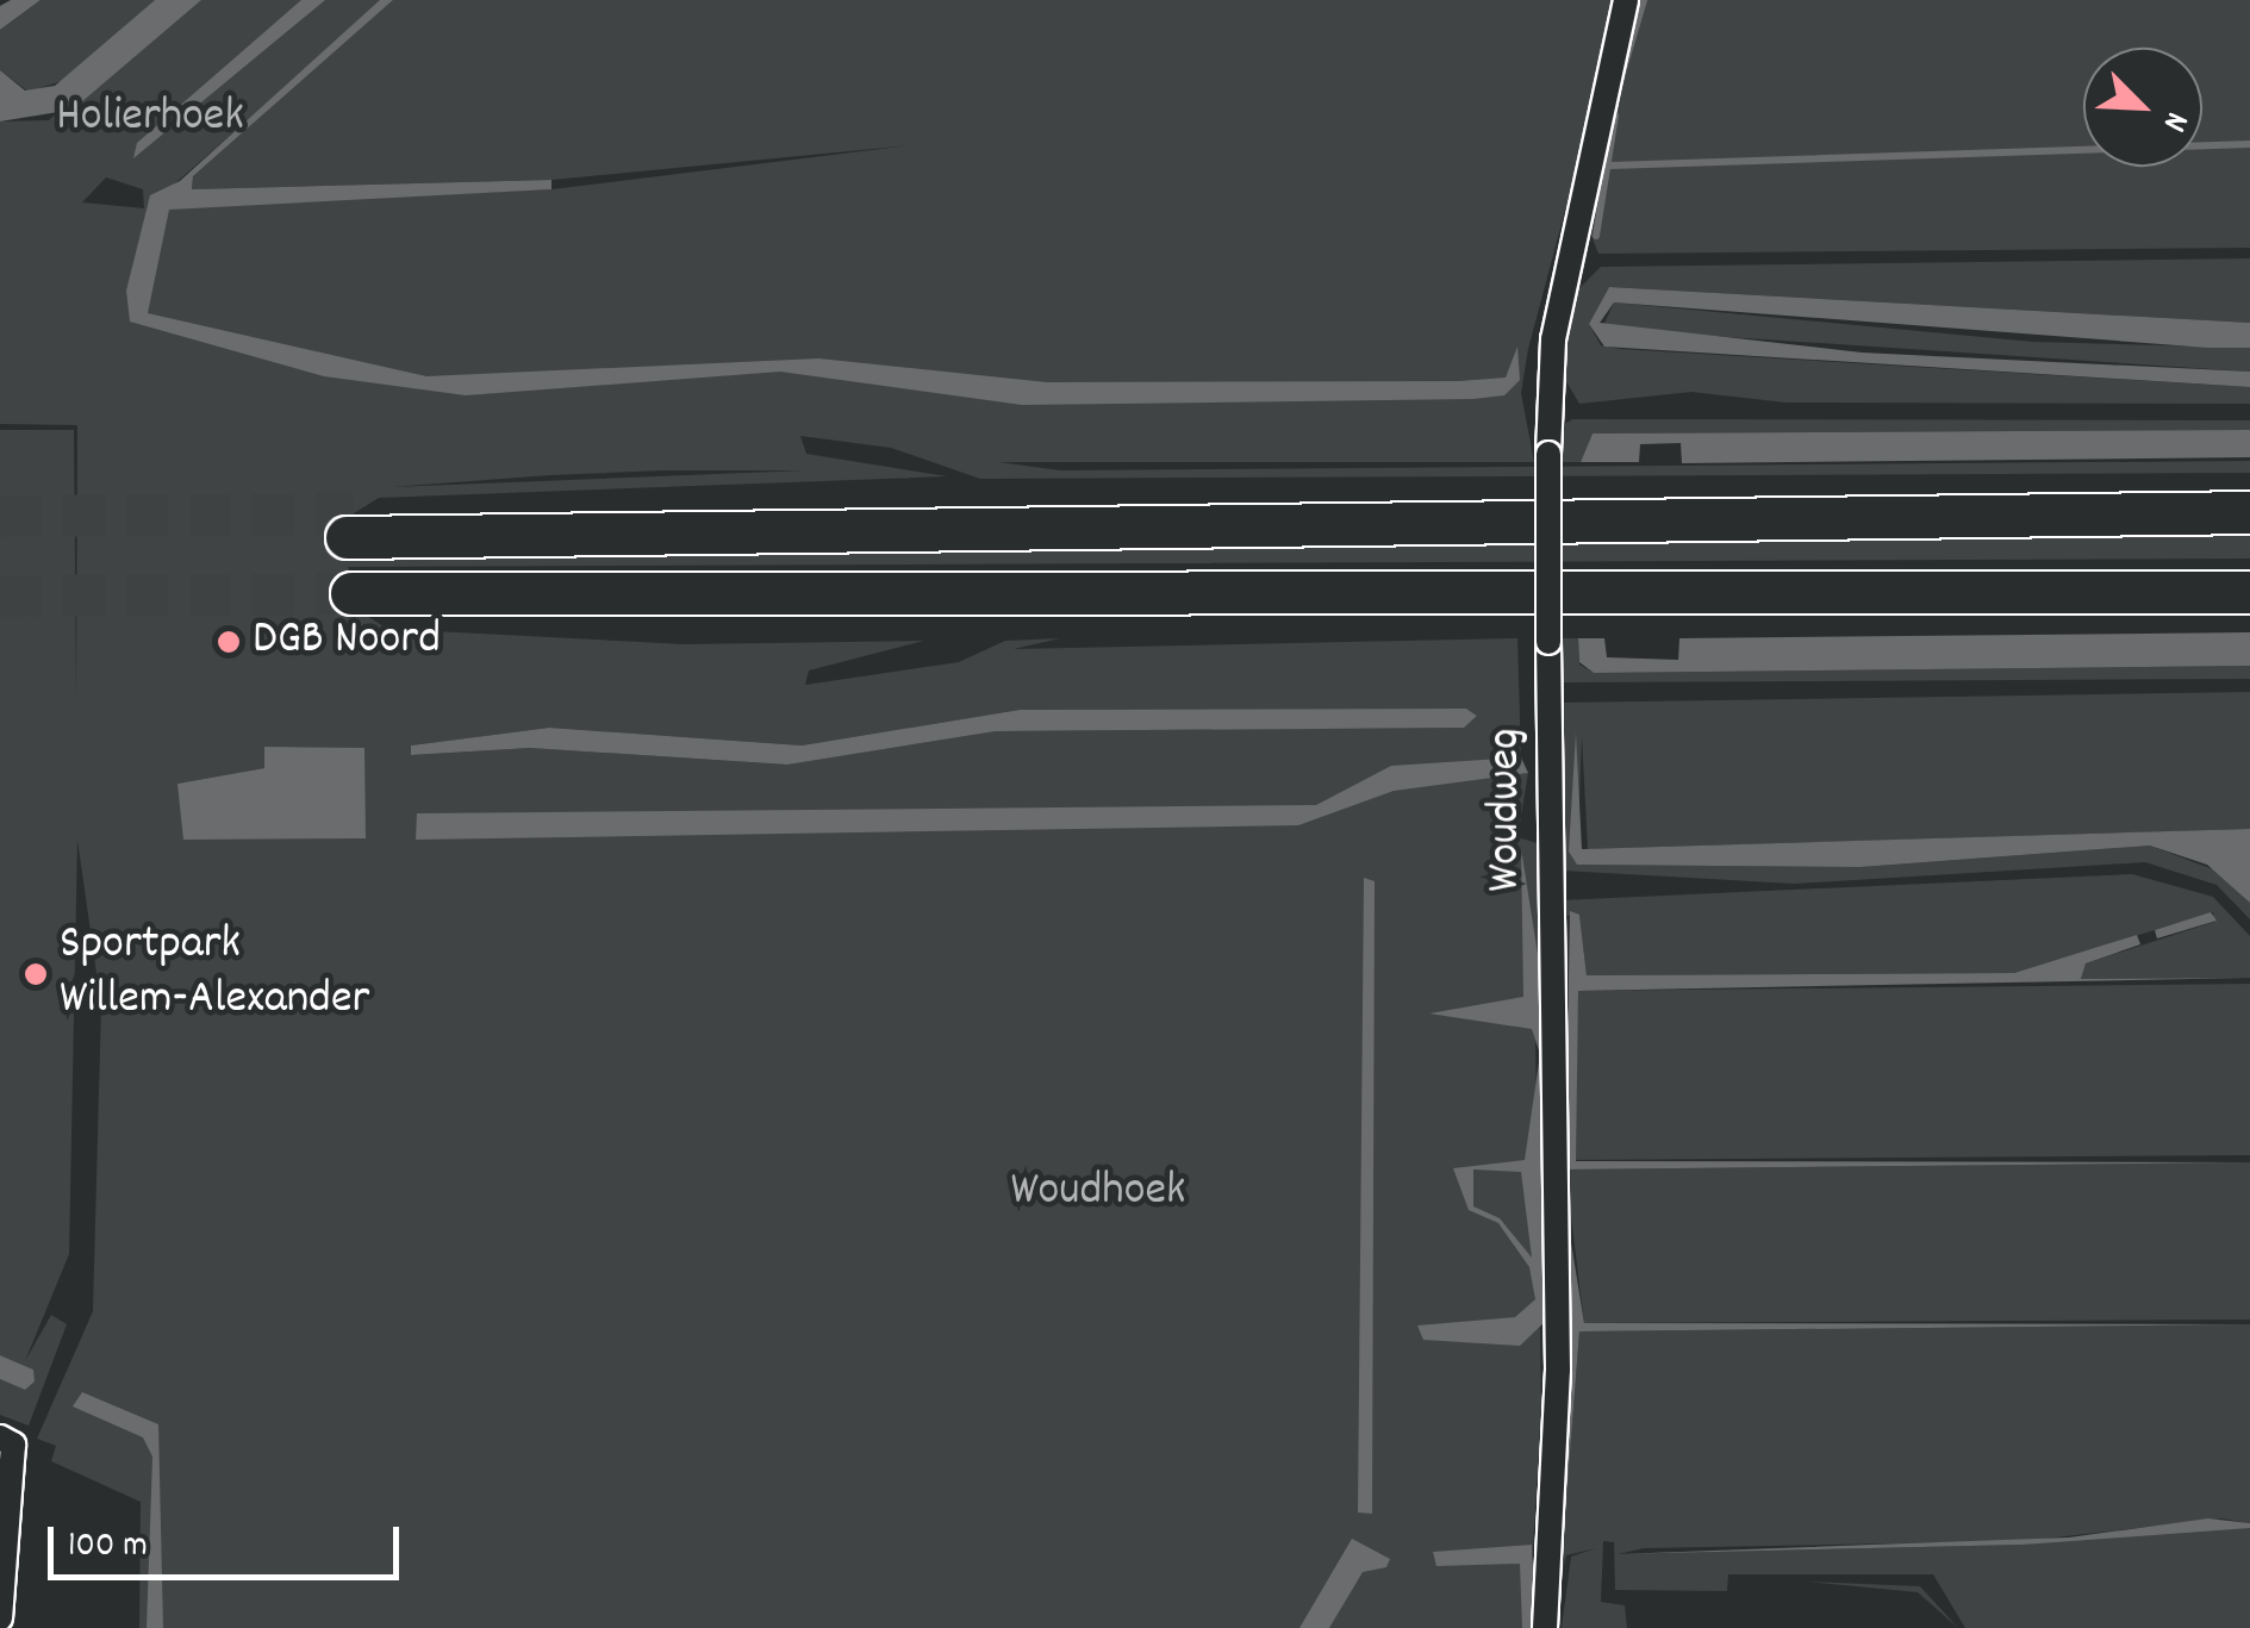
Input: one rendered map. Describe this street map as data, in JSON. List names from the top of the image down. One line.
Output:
{"streets":{"street":["Woudweg"]},"parks":["Holierhoek","Woudhoek"],"places":["DGB Noord","Sportpark Willem-Alexander"],"scale_bar":"100 m","north":"bottom right"}
